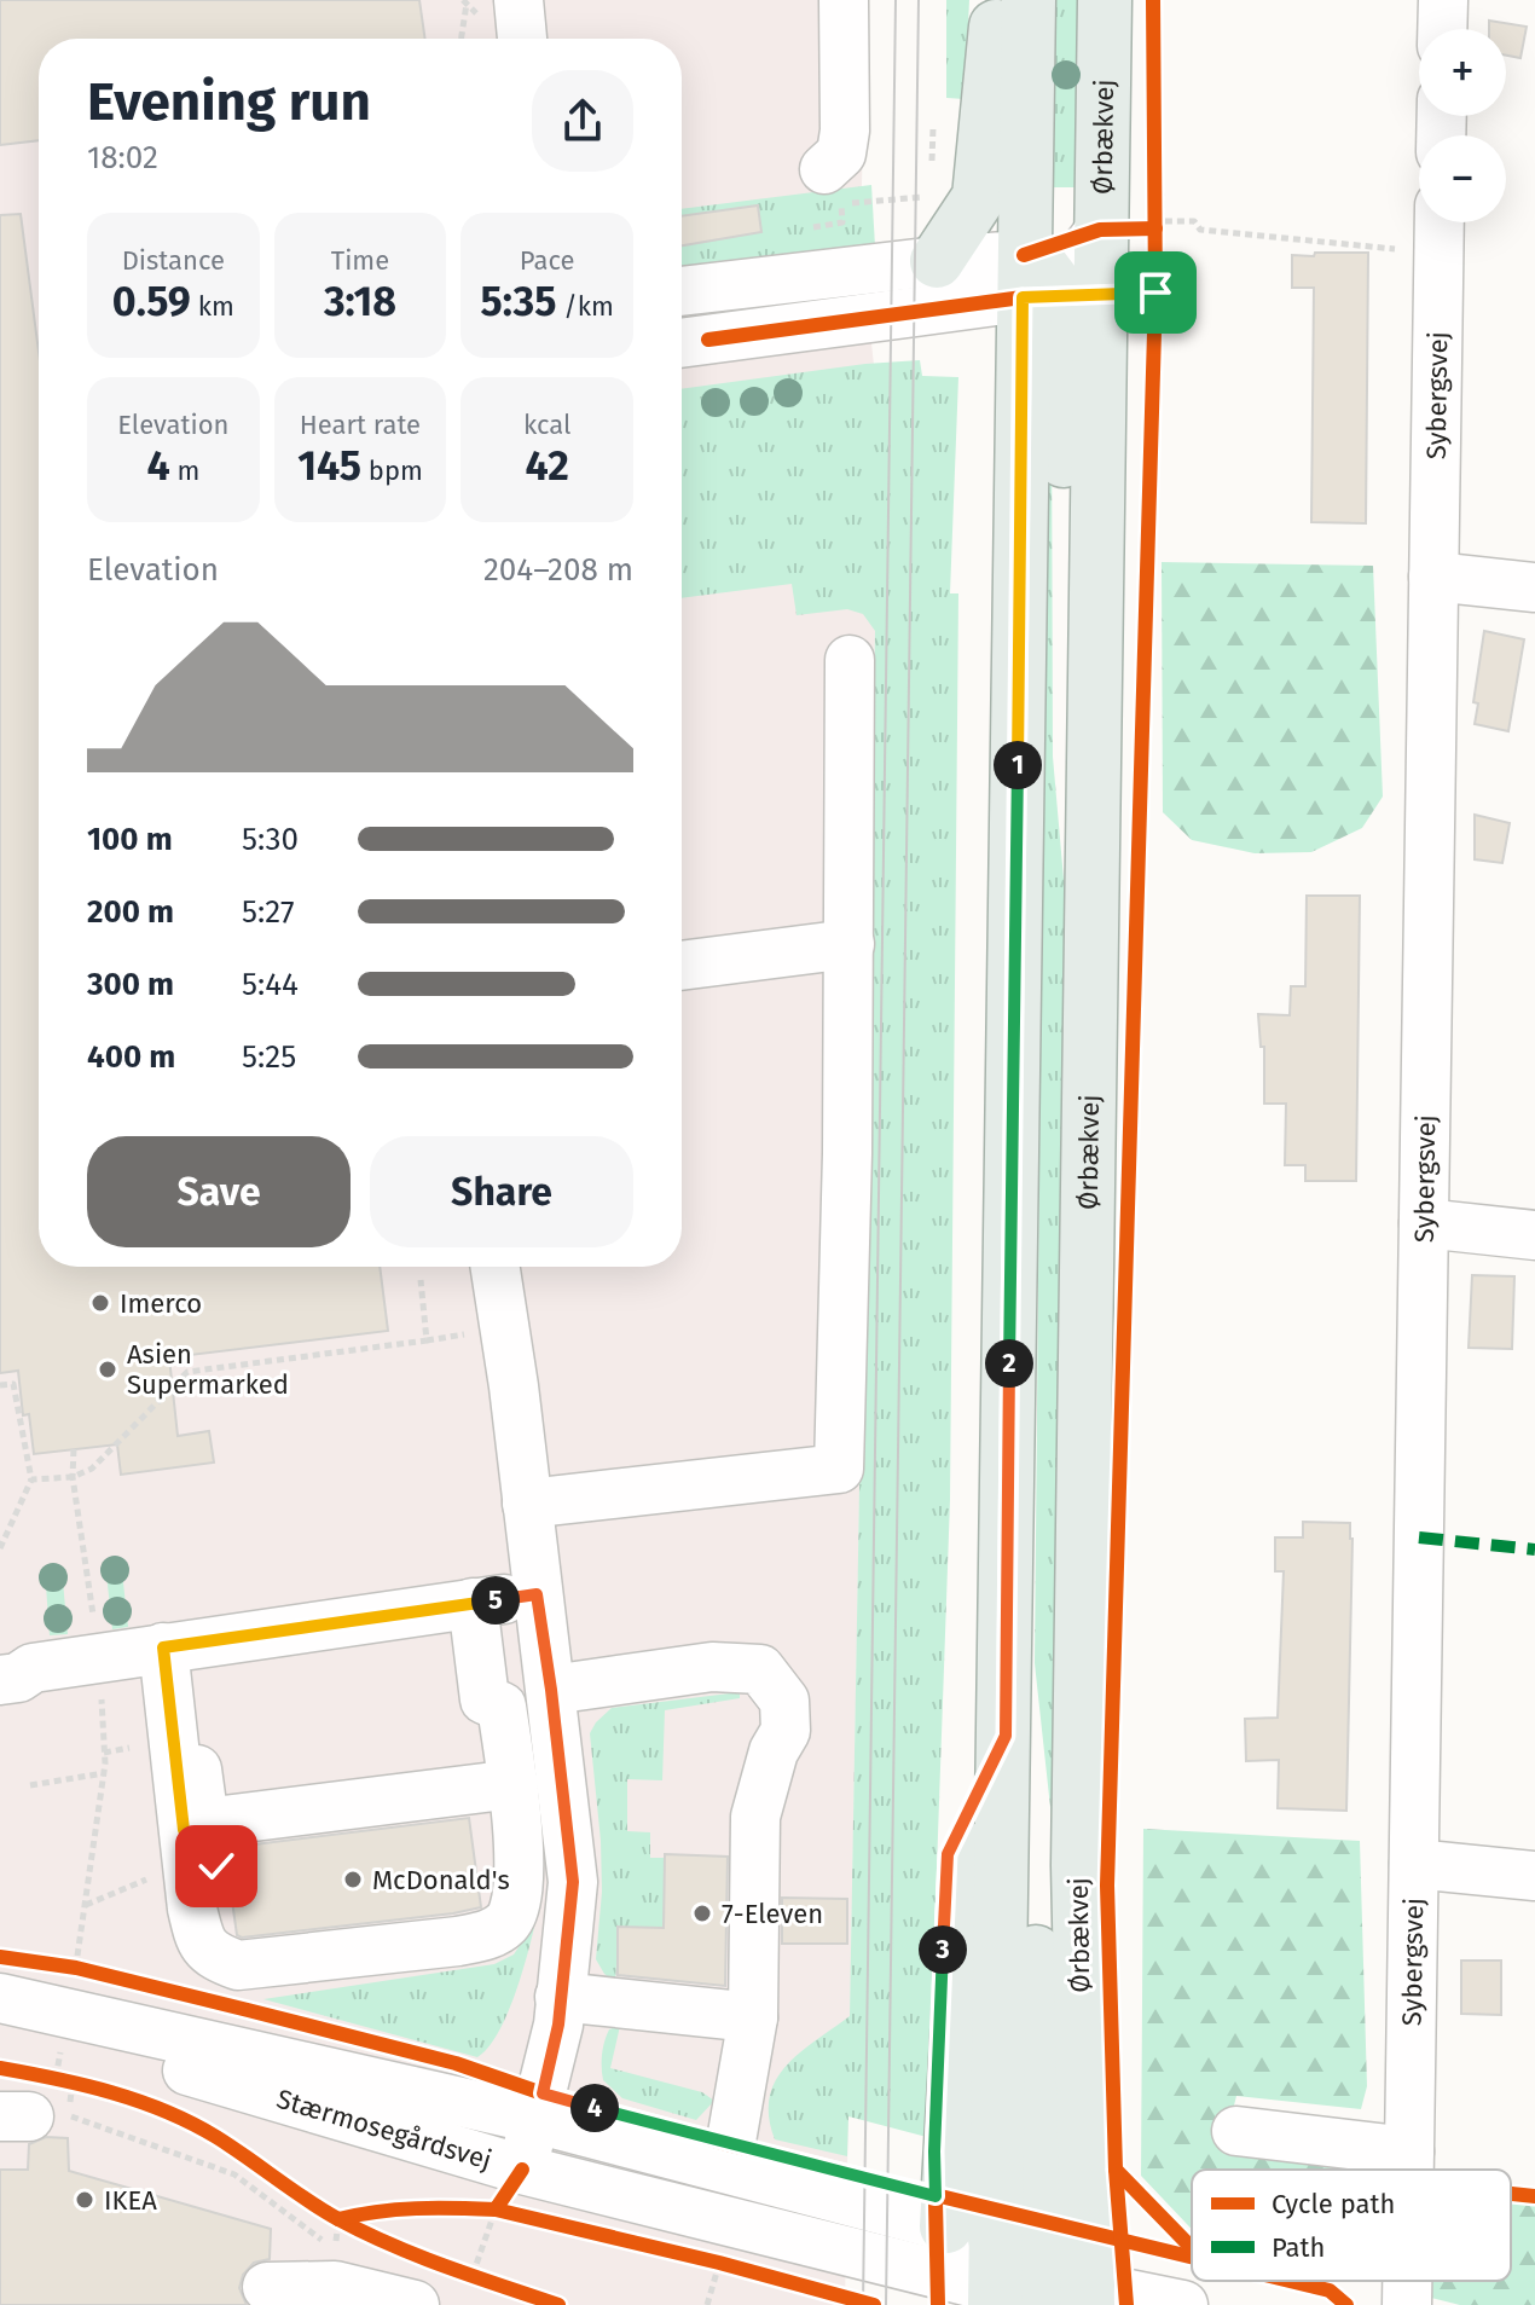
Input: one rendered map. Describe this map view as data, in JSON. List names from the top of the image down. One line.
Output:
{"streets":{"main road":["Ørbækvej"],"street":["Sybergsvej","Stærmosegårdsvej"]},"crossings":[["Ørbækvej","Stærmosegårdsvej"]],"places":["Imerco","Asien Supermarked","McDonald's","7-Eleven","IKEA"],"legend":["Cycle path","Path"],"page":{"map_buttons":["+","−"],"heading":["Evening run","18:02"],"stats":[["Distance","0.59 km"],["Time","3:18"],["Pace","5:35 /km"],["Elevation","4 m"],["Heart rate","145 bpm"],["kcal","42"]],"chart":["Elevation","204–208 m"],"pins":["1","2","5","3","4"],"list":[{"name":"100 m","note":"5:30"},{"name":"200 m","note":"5:27"},{"name":"300 m","note":"5:44"},{"name":"400 m","note":"5:25"}],"buttons":["Save","Share"]}}
